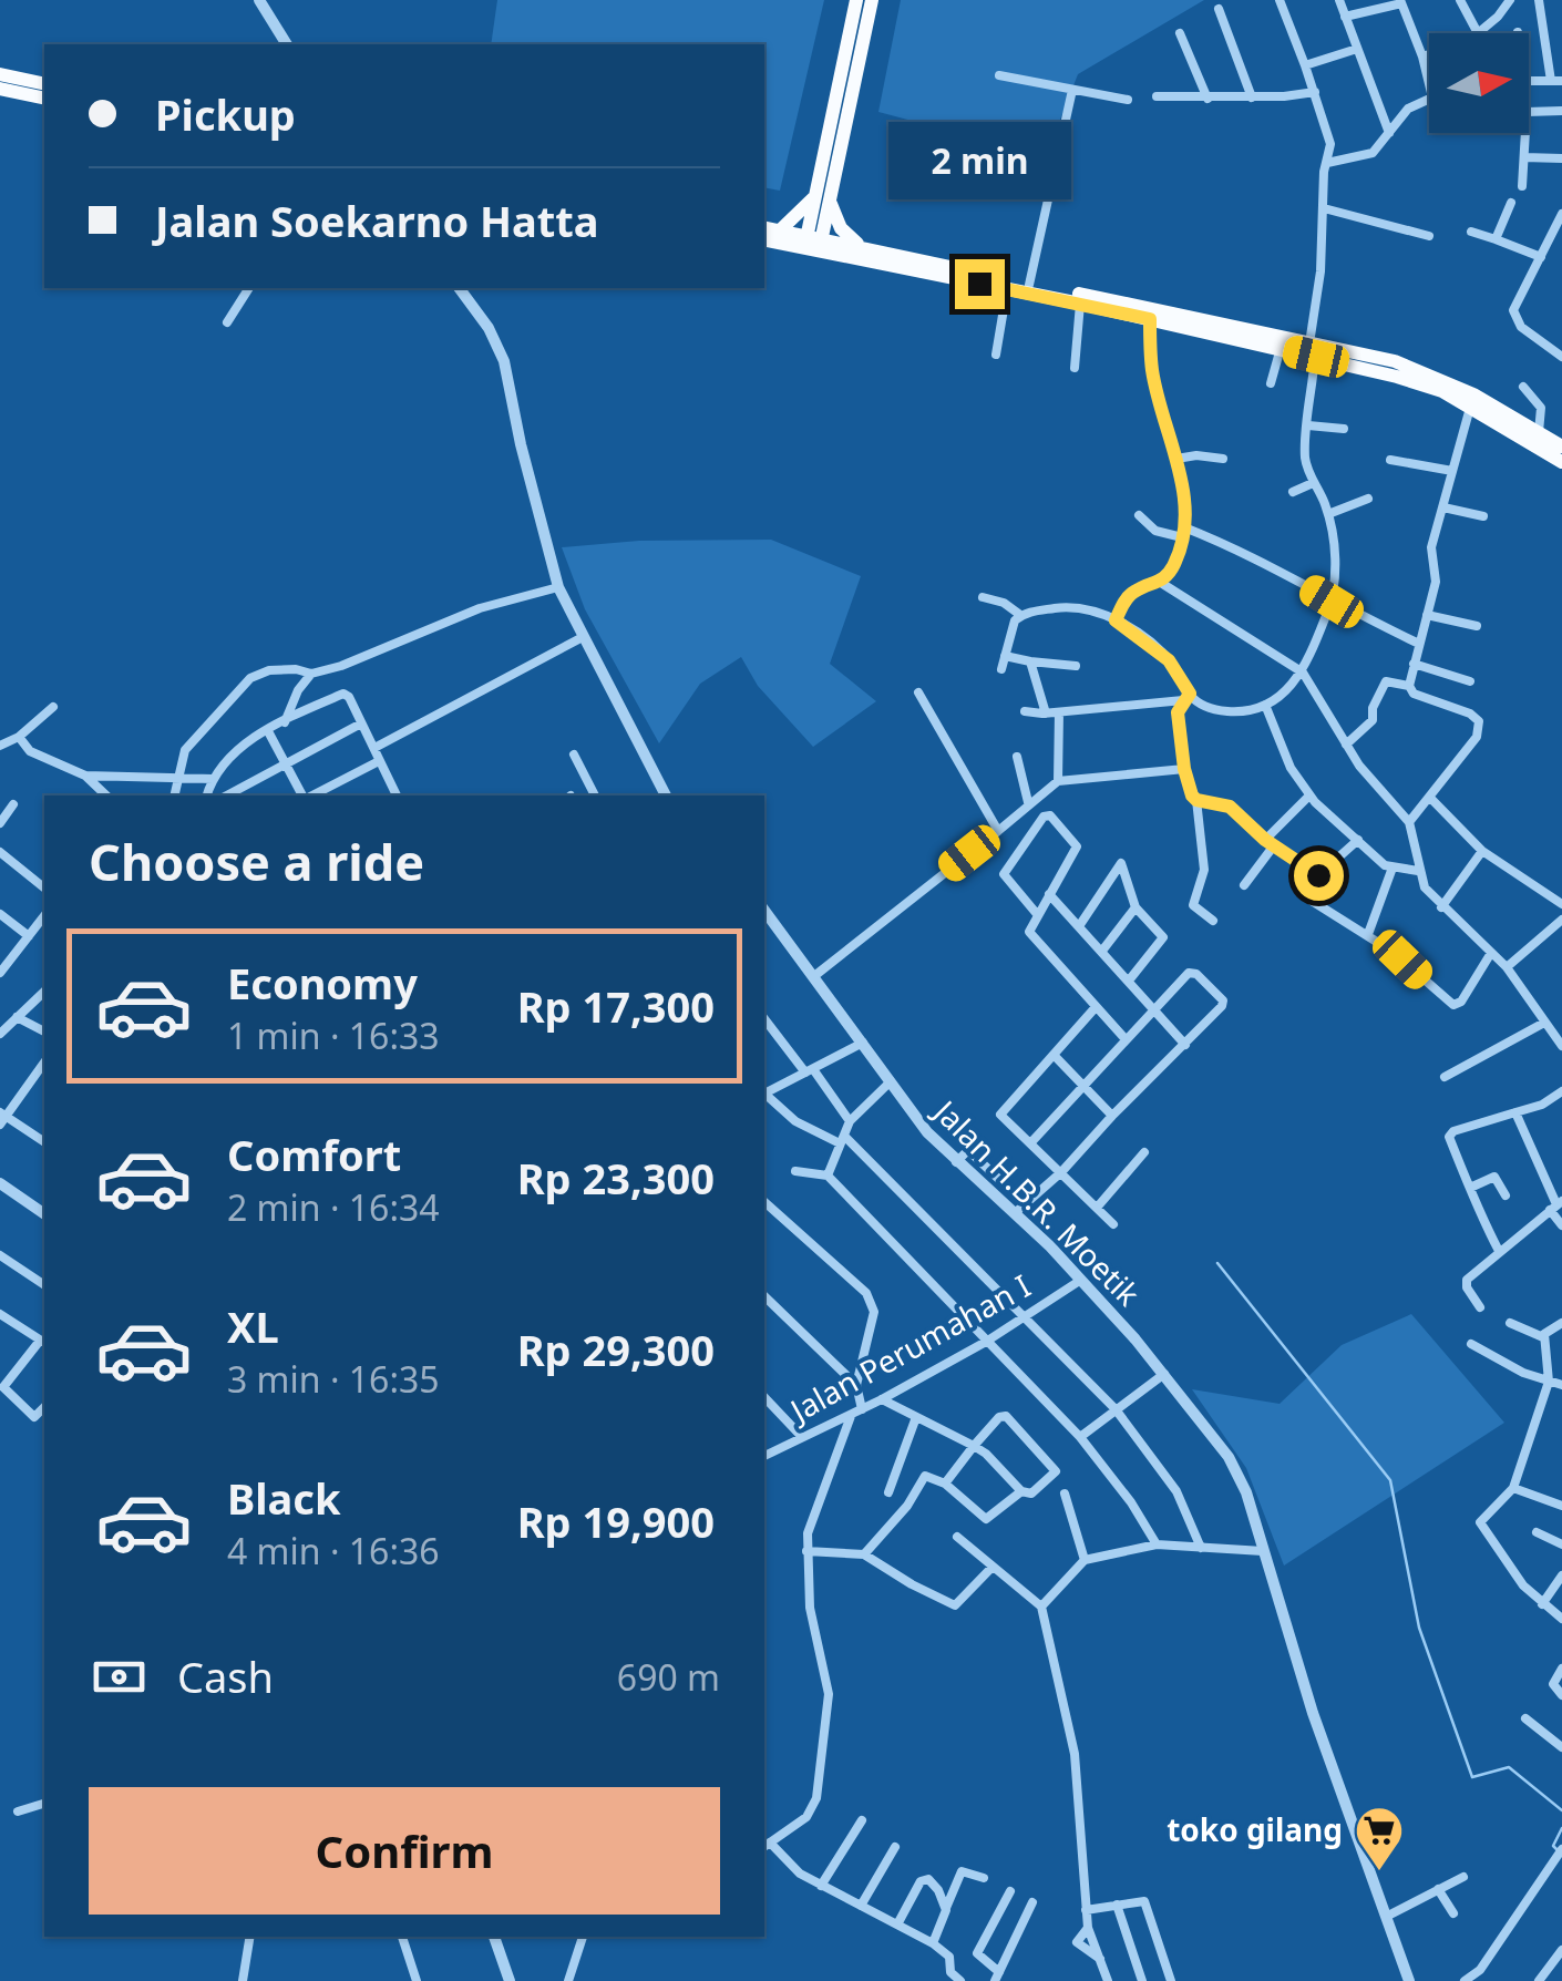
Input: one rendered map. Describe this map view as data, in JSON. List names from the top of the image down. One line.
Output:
{"streets":{"street":["Jalan H.B.R. Moetik","Jalan Perumahan I"]},"crossings":[["Jalan H.B.R. Moetik","Jalan Perumahan I"]],"places":{"supermarket":["toko gilang"]},"north":"right","page":{"banner":["Pickup","Jalan Soekarno Hatta"],"bubble":"2 min","heading":"Choose a ride","list":[{"name":"Economy","note":"1 min · 16:33","value":"Rp 17,300"},{"name":"Comfort","note":"2 min · 16:34","value":"Rp 23,300"},{"name":"XL","note":"3 min · 16:35","value":"Rp 29,300"},{"name":"Black","note":"4 min · 16:36","value":"Rp 19,900"}],"pay":["Cash","690 m"],"buttons":"Confirm"}}
